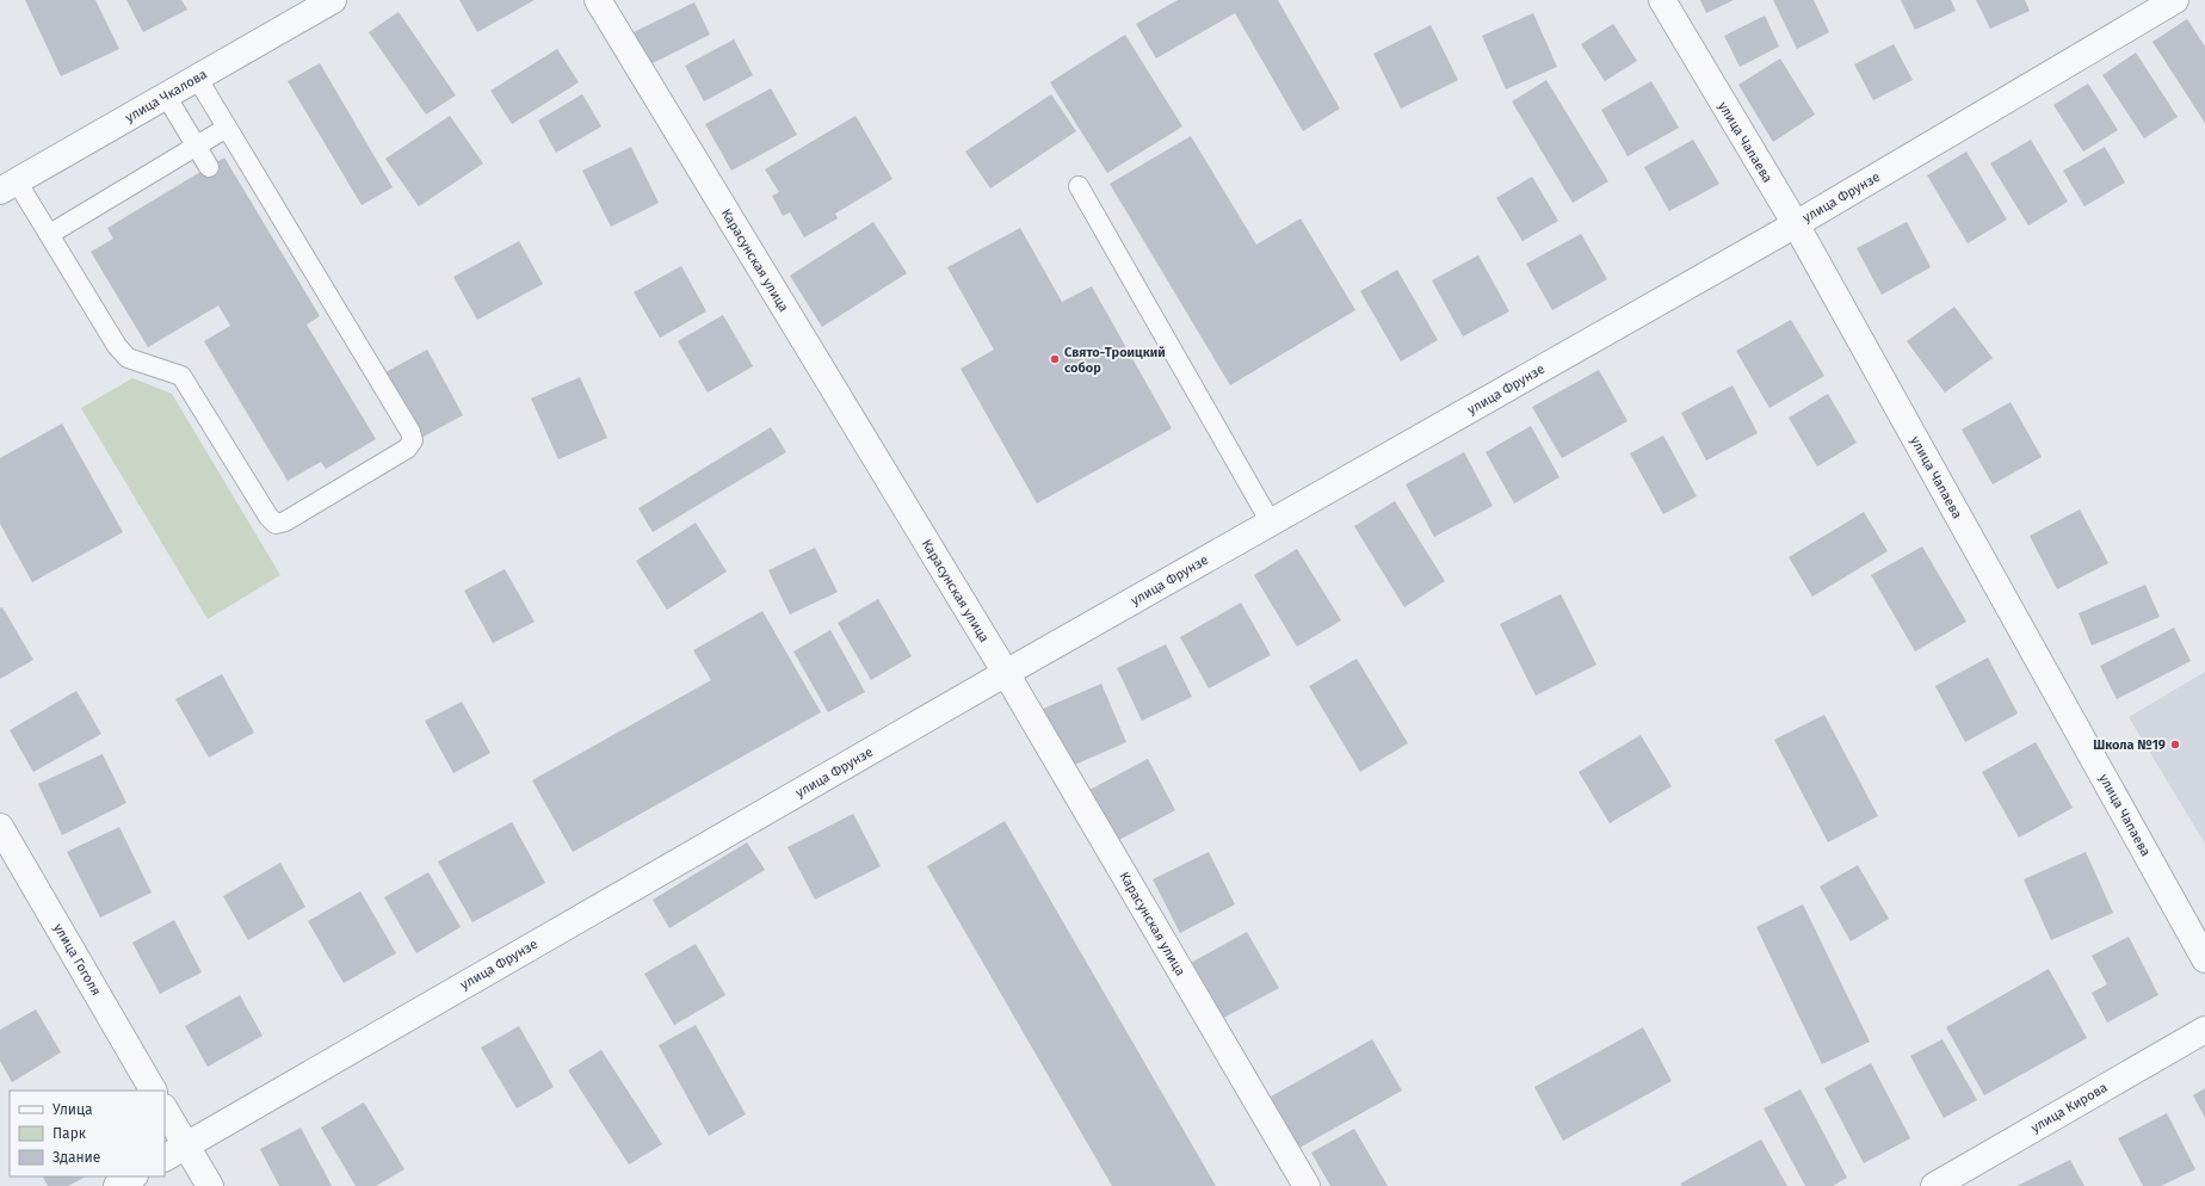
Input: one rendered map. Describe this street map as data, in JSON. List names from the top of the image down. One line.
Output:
{"streets":{"street":["улица Чкалова","улица Чапаева","улица Фрунзе","Карасунская улица","улица Гоголя","улица Кирова"]},"crossings":[["улица Чапаева","улица Фрунзе"],["улица Фрунзе","Карасунская улица"]],"places":["Свято-Троицкий собор","Школа №19"],"legend":["Улица","Парк","Здание"]}
